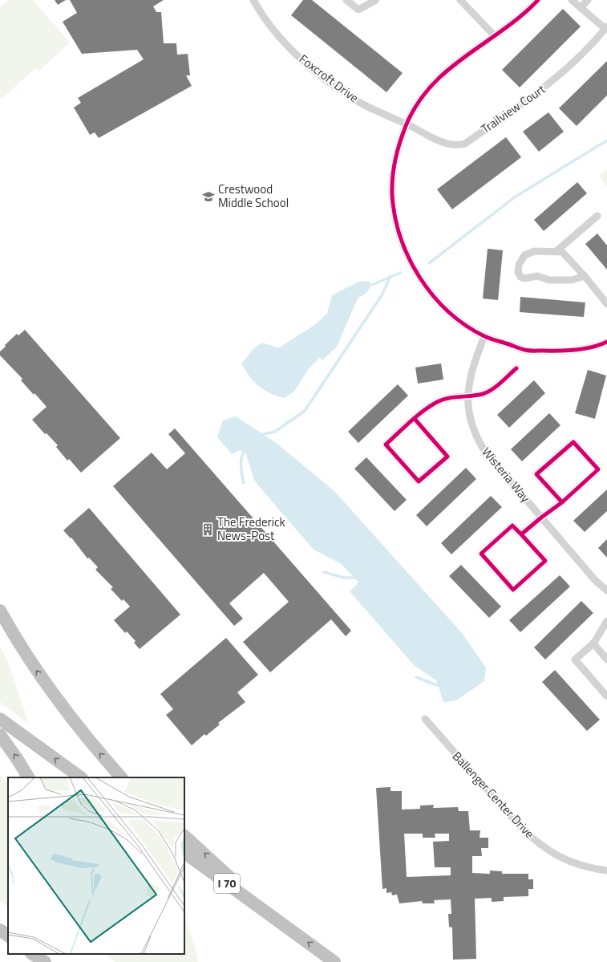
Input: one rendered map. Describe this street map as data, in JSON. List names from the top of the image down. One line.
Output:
{"streets":{"highway":["I 70"],"street":["Foxcroft Drive","Trailview Court","Wisteria Way","Ballenger Center Drive"]},"crossings":[["Foxcroft Drive","Trailview Court"]],"places":{"school or university":["Crestwood Middle School"],"building":["The Frederick News-Post"]}}
